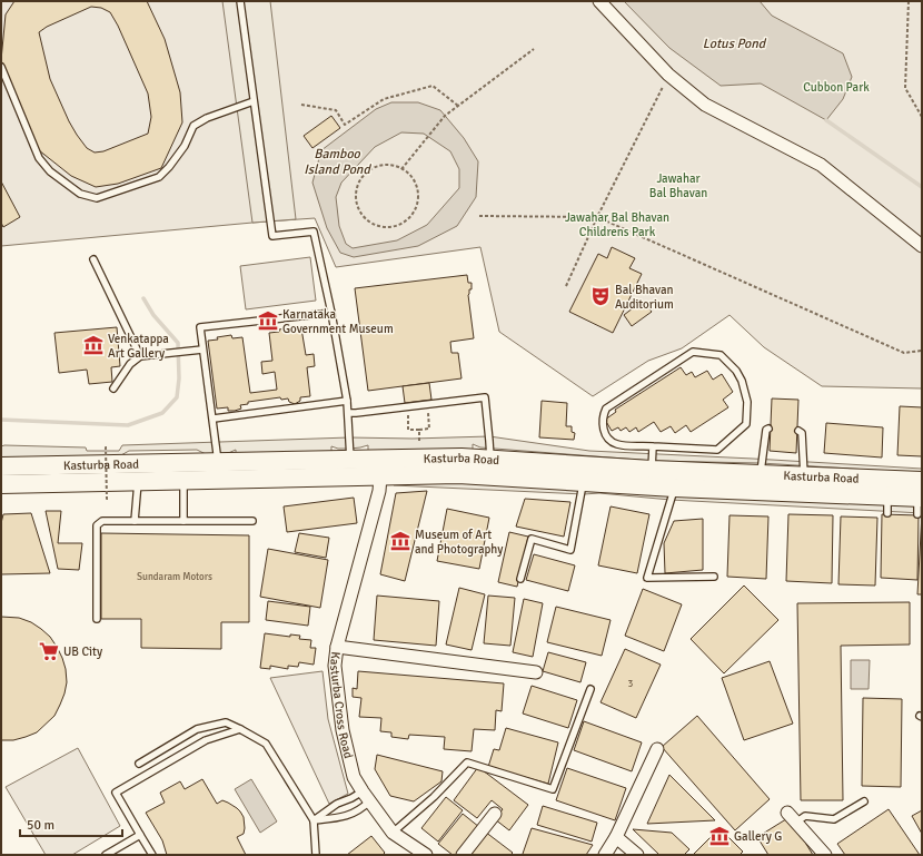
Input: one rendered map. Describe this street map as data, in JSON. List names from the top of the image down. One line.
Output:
{"streets":{"main road":["Kasturba Road"],"street":["Kasturba Cross Road"]},"crossings":[["Kasturba Road","Kasturba Cross Road"]],"water":["Lotus Pond","Bamboo Island Pond"],"parks":["Cubbon Park","Jawahar Bal Bhavan","Jawahar Bal Bhavan Childrens Park"],"places":{"theatre":["Bal Bhavan Auditorium"],"museum":["Karnataka Government Museum","Venkatappa Art Gallery","Museum of Art and Photography","Gallery G"],"supermarket":["UB City"]},"house_numbers":["Sundaram Motors","3"],"scale_bar":"50 m"}
